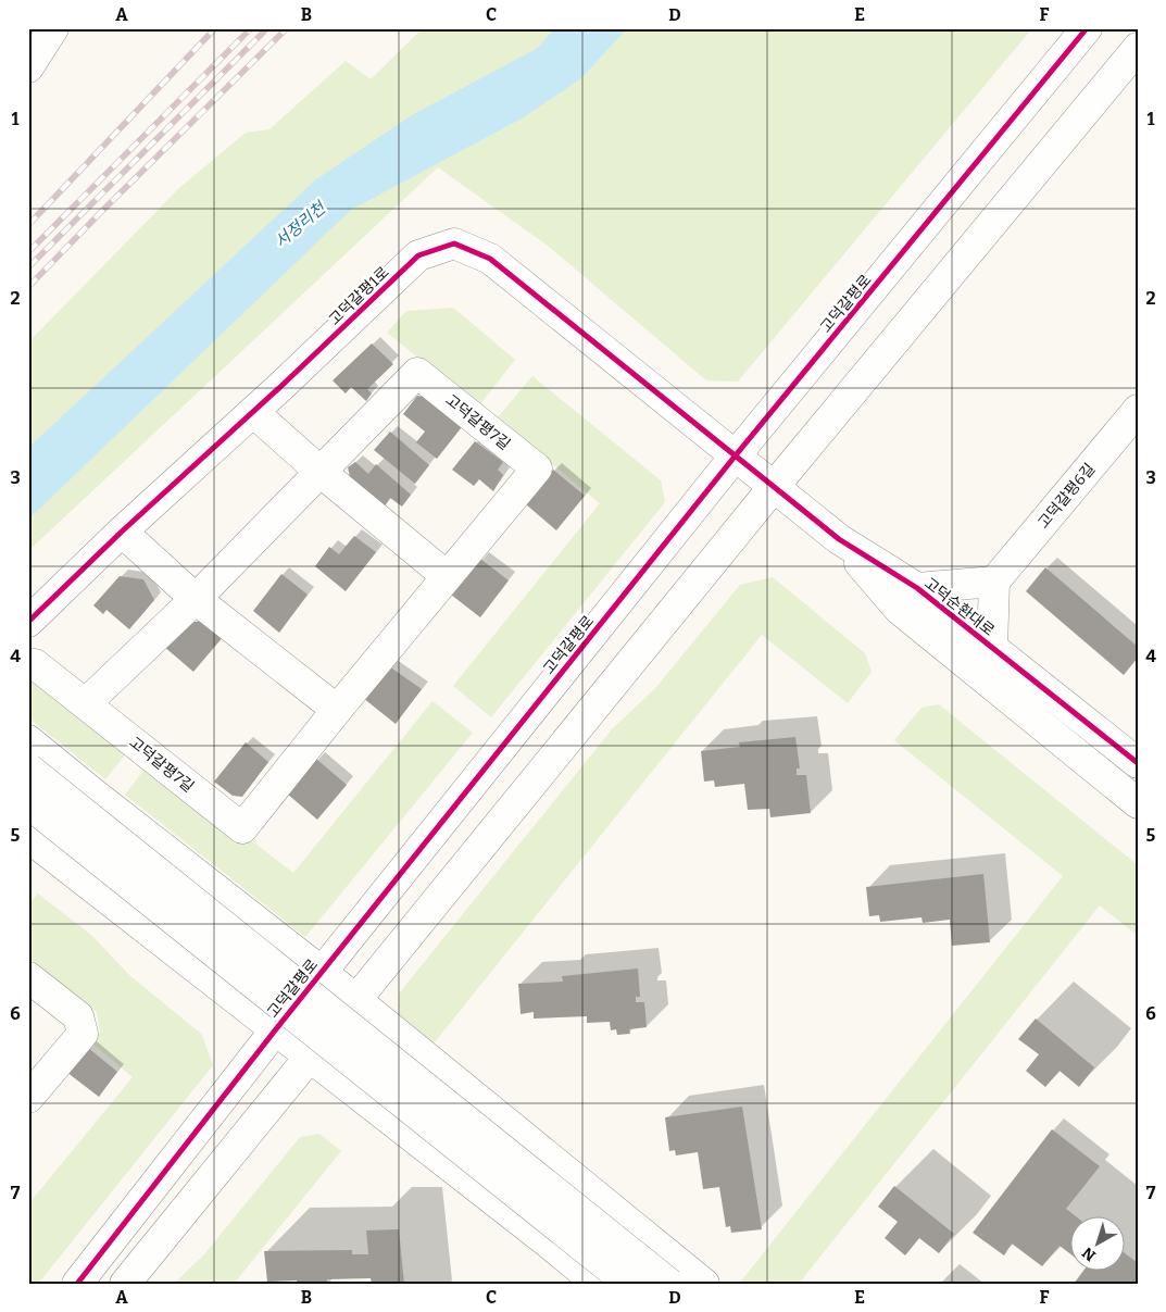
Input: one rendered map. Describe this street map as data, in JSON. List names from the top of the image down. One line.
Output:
{"streets":{"street":["고덕갈평1로","고덕갈평로","고덕갈평7길","고덕갈평6길","고덕순환대로"]},"crossings":[["고덕갈평1로","고덕갈평로"],["고덕갈평1로","고덕순환대로"],["고덕갈평로","고덕순환대로"]],"water":["서정리천"],"north":"bottom left","grid":{"columns":["A","B","C","D","E","F"],"rows":["1","2","3","4","5","6","7"]}}
